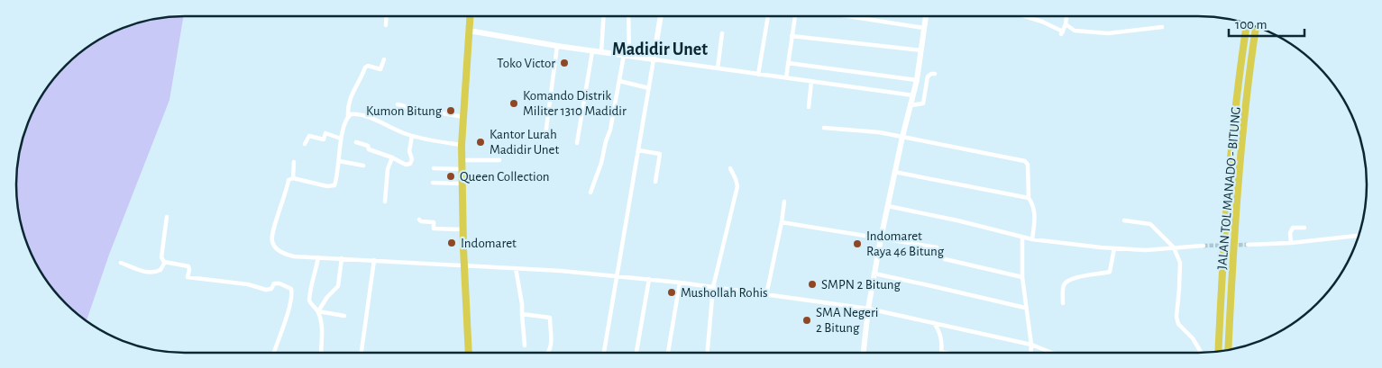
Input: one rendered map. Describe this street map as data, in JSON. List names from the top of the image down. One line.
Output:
{"streets":{"highway":["JALAN TOL MANADO - BITUNG"]},"districts":["Madidir Unet"],"places":["Toko Victor","Komando Distrik Militer 1310 Madidir","Kumon Bitung","Kantor Lurah Madidir Unet","Queen Collection","Indomaret","Indomaret Raya 46 Bitung","SMPN 2 Bitung","Mushollah Rohis","SMA Negeri 2 Bitung"],"scale_bar":"100 m"}
